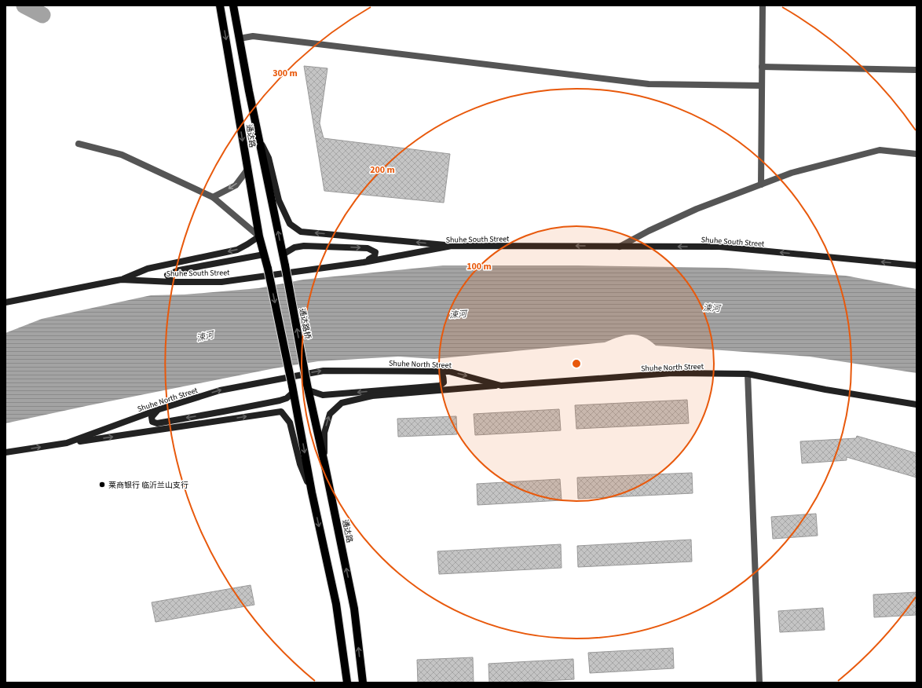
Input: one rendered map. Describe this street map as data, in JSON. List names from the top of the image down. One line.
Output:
{"streets":{"main road":["通达路","Shuhe South Street","通达路桥","Shuhe North Street"]},"crossings":[["通达路","通达路桥"]],"one_way":["Shuhe South Street","通达路桥","Shuhe North Street"],"water":["涑河"],"places":["莱商银行 临沂兰山支行"],"rings":["300 m","200 m","100 m"]}
